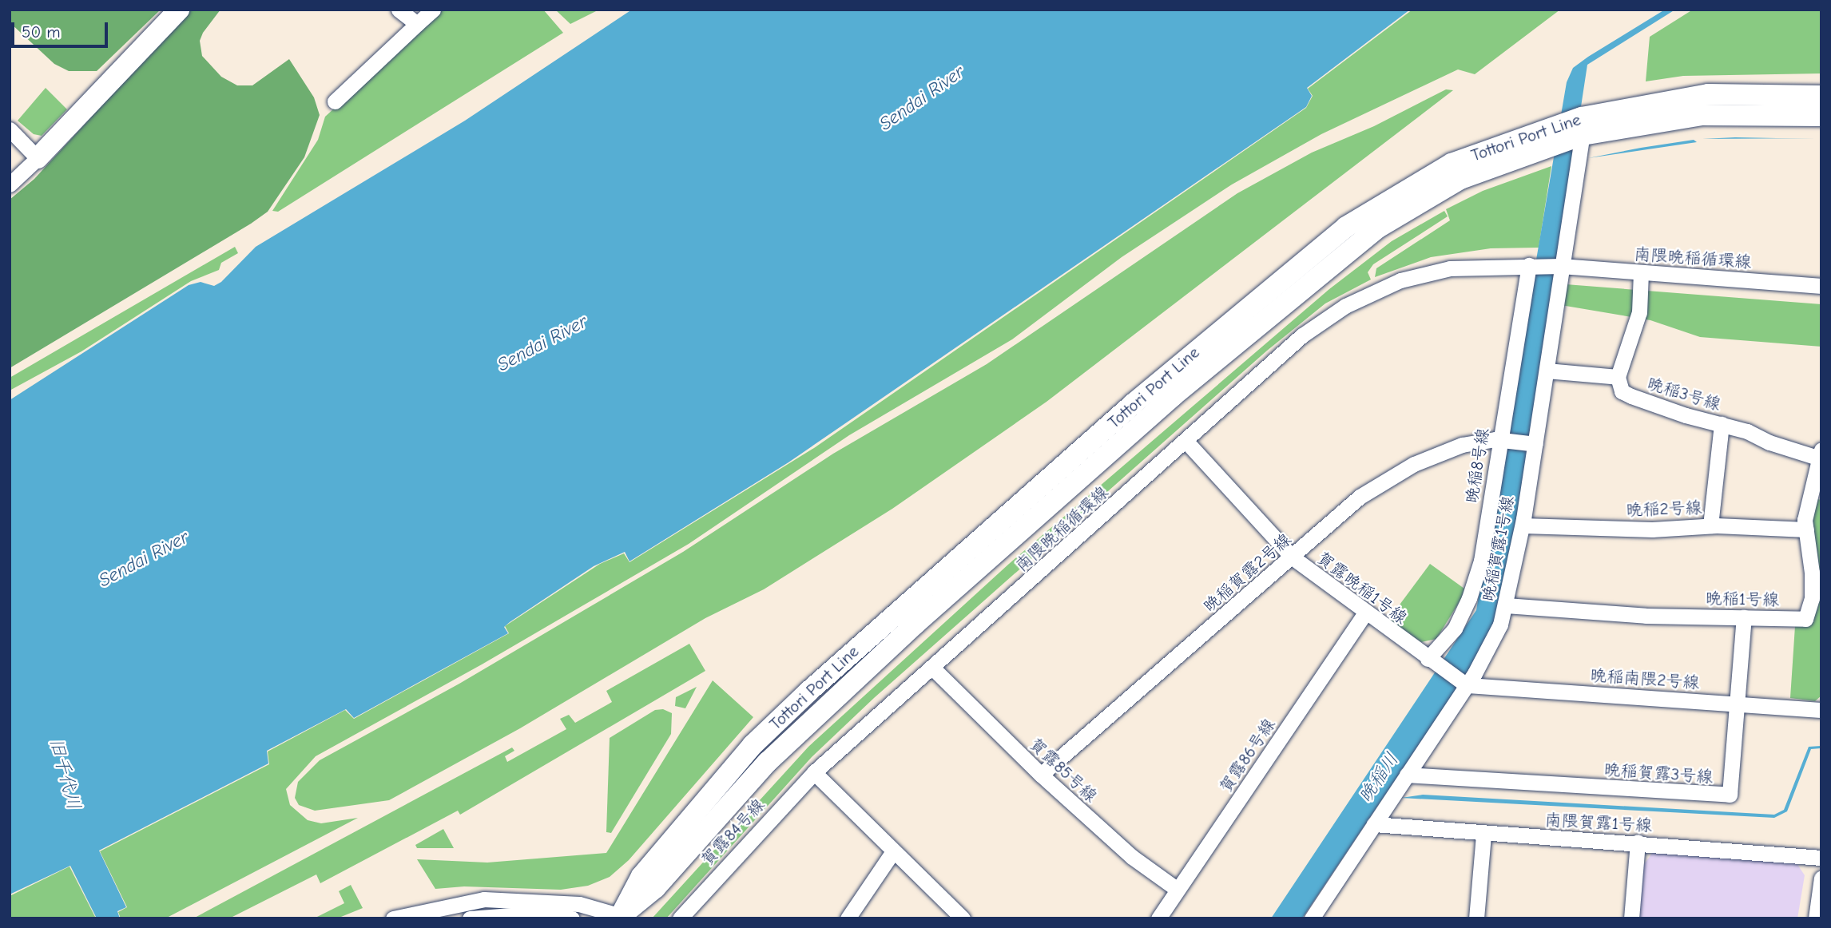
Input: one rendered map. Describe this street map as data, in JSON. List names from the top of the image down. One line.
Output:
{"streets":{"main road":["Tottori Port Line"],"street":["南隈晩稲循環線","晩稲3号線","晩稲8号線","晩稲2号線","晩稲賀露1号線","晩稲賀露2号線","賀露晩稲1号線","晩稲1号線","晩稲南隈2号線","賀露86号線","賀露85号線","晩稲賀露3号線","南隈賀露1号線","賀露84号線"]},"crossings":[["Tottori Port Line","晩稲賀露1号線"],["南隈晩稲循環線","晩稲8号線"],["南隈晩稲循環線","晩稲賀露1号線"],["南隈晩稲循環線","賀露晩稲1号線"],["南隈晩稲循環線","賀露85号線"],["南隈晩稲循環線","賀露84号線"],["晩稲3号線","晩稲1号線"],["晩稲8号線","晩稲賀露2号線"],["晩稲8号線","賀露晩稲1号線"],["晩稲2号線","晩稲賀露1号線"],["晩稲2号線","晩稲1号線"],["晩稲賀露1号線","晩稲賀露2号線"],["晩稲賀露1号線","賀露晩稲1号線"],["晩稲賀露1号線","晩稲1号線"],["晩稲賀露1号線","晩稲南隈2号線"],["晩稲賀露1号線","晩稲賀露3号線"],["晩稲賀露1号線","南隈賀露1号線"],["晩稲賀露2号線","賀露晩稲1号線"],["晩稲賀露2号線","賀露85号線"],["賀露晩稲1号線","晩稲南隈2号線"],["賀露晩稲1号線","賀露86号線"],["晩稲1号線","晩稲賀露3号線"],["晩稲南隈2号線","晩稲賀露3号線"],["賀露86号線","賀露85号線"]],"water":["Sendai River","旧千代川","晩稲川"],"scale_bar":"50 m"}
